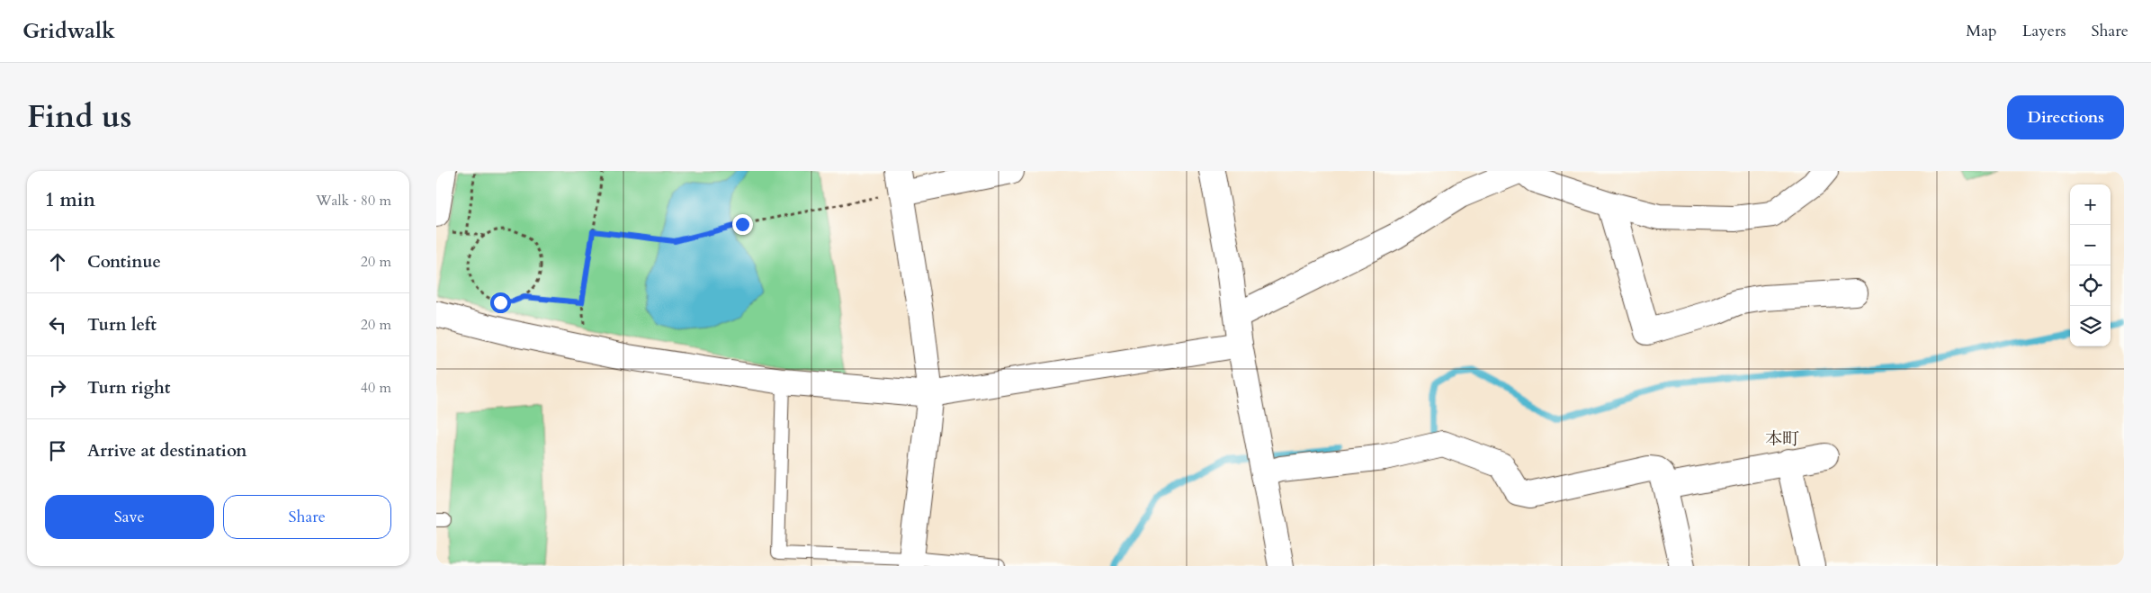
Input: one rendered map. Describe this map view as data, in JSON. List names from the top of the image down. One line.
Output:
{"districts":["本町"],"page":{"header":"Gridwalk","nav":["Map","Layers","Share"],"title":"Find us","buttons":["Directions",["Save","Share"]],"heading":["1 min","Walk · 80 m"],"map_buttons":["+","−"],"list":[["Continue","20 m"],["Turn left","20 m"],["Turn right","40 m"],"Arrive at destination"]}}
